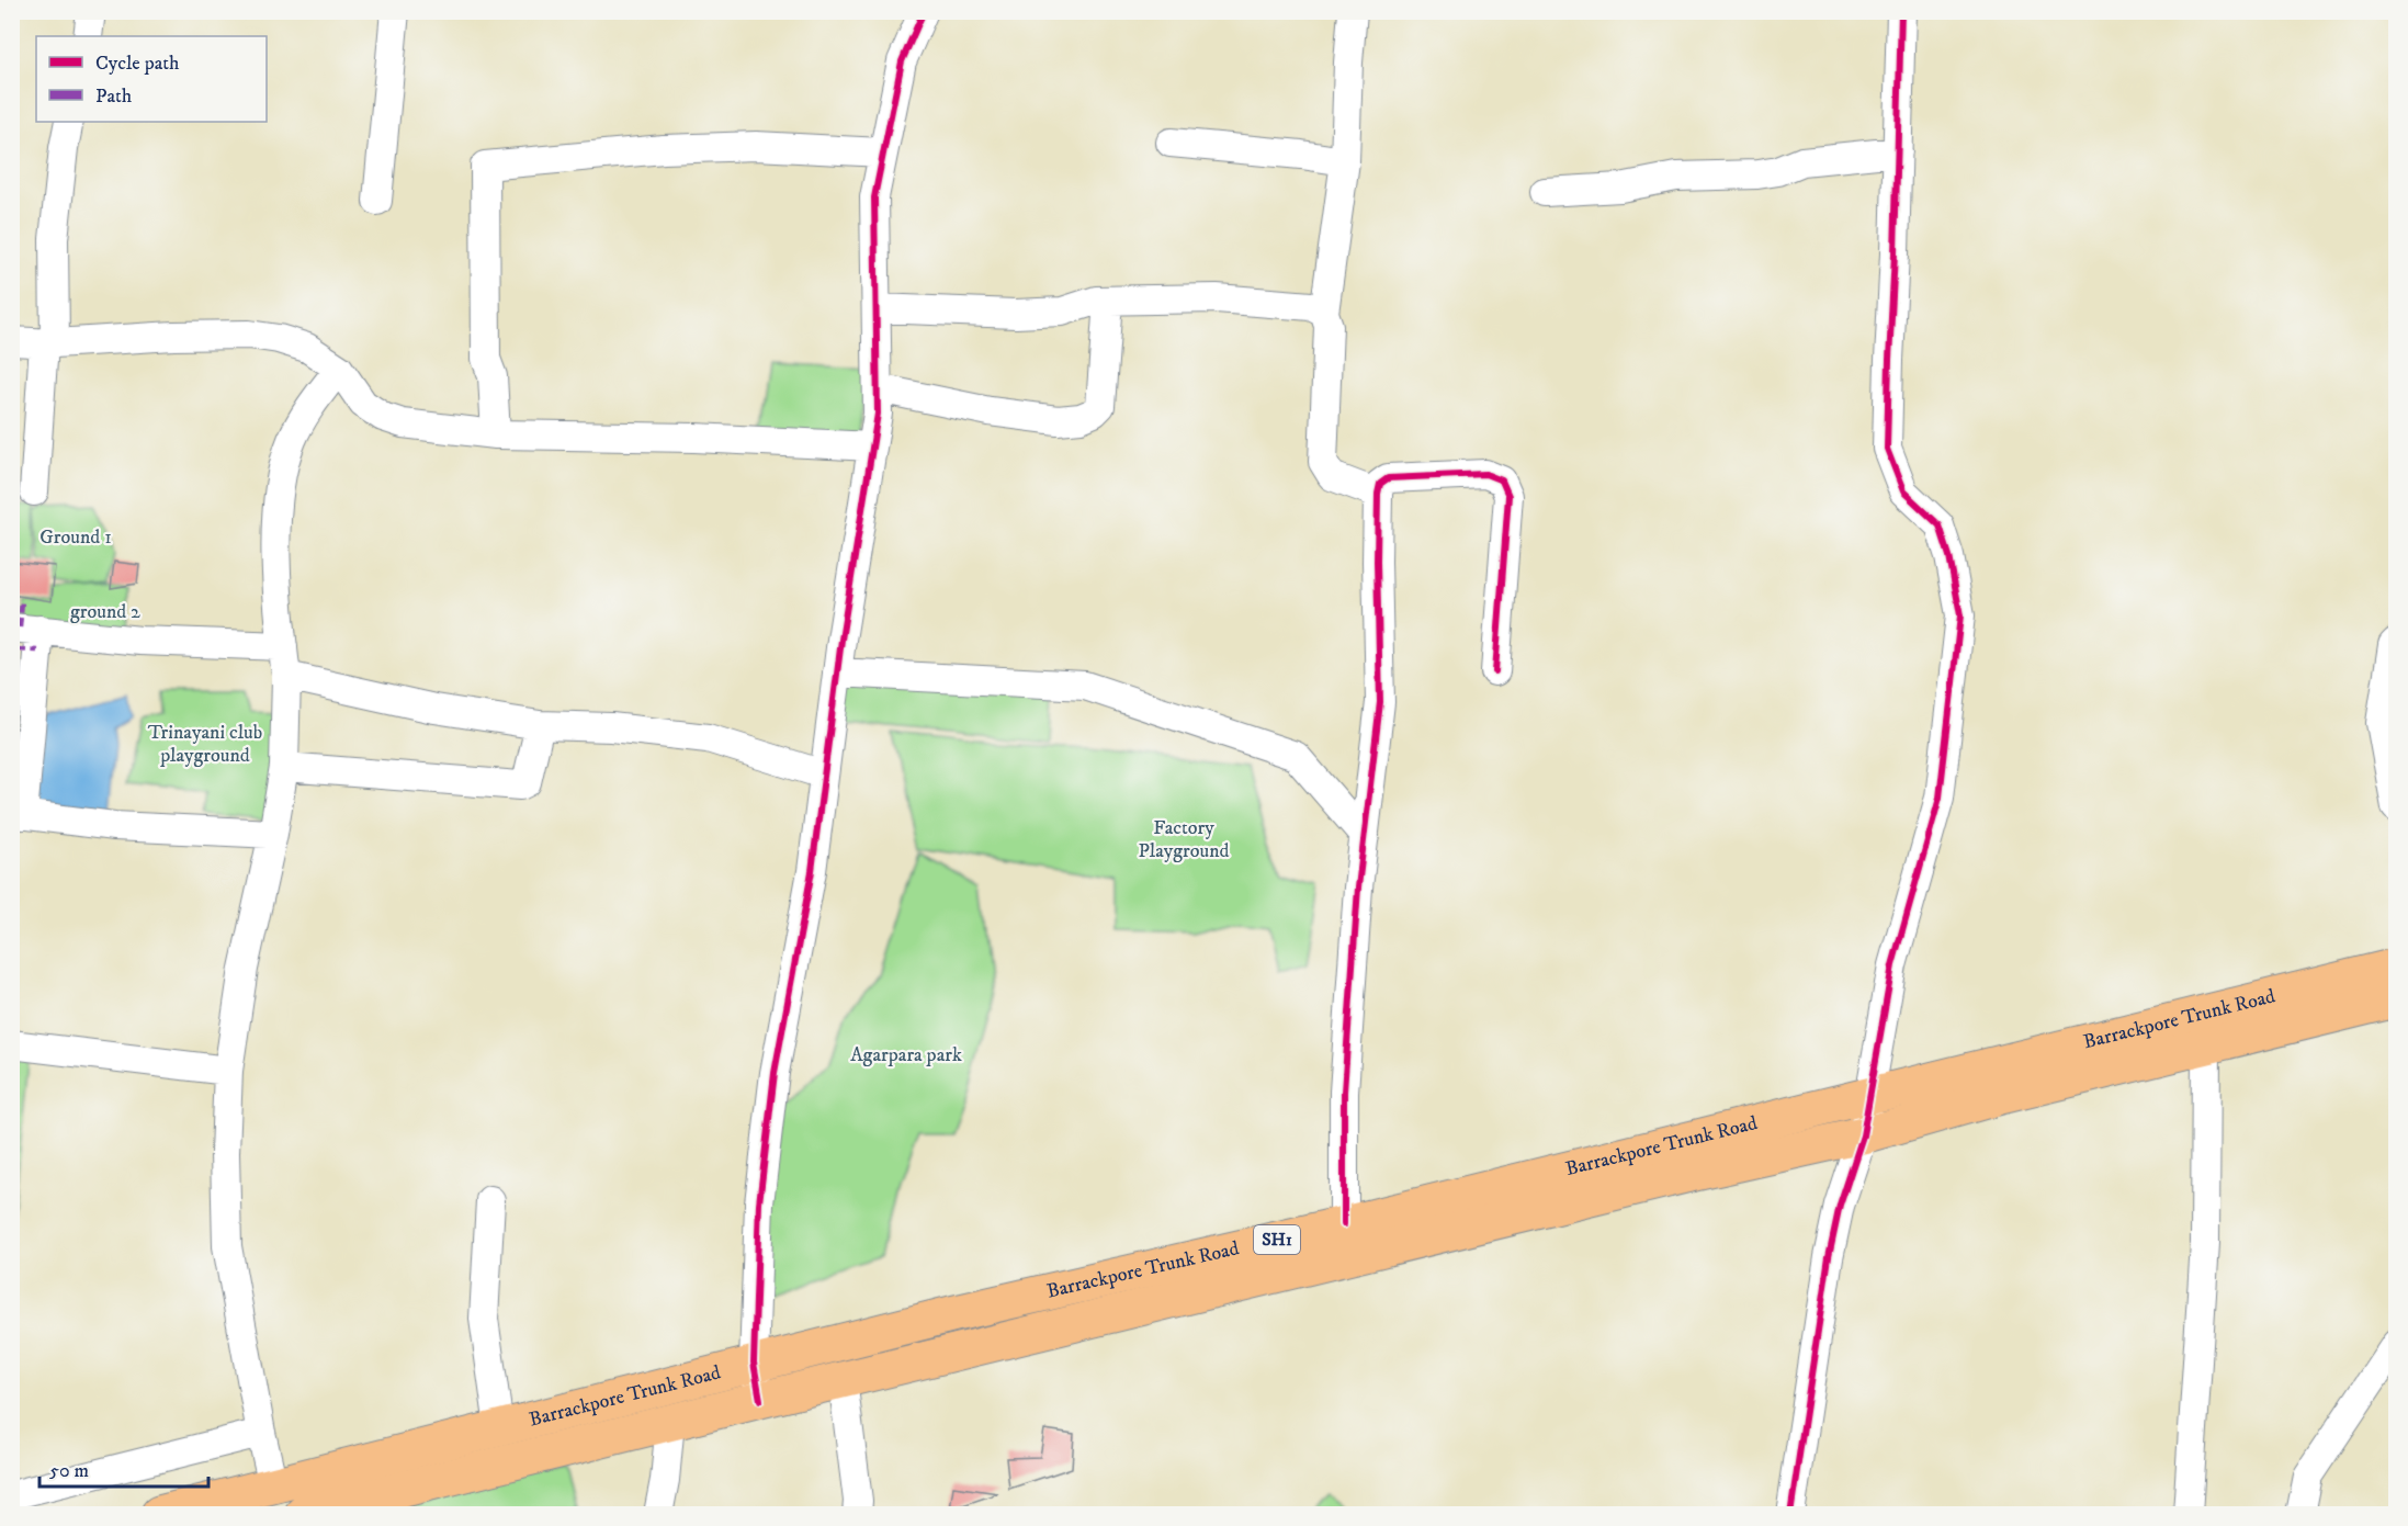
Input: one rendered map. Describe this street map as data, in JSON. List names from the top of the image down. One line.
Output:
{"streets":{"main road":["Barrackpore Trunk Road","SH1"]},"parks":["Ground 1","ground 2","Trinayani club playground","Factory Playground","Agarpara park"],"legend":["Cycle path","Path"],"scale_bar":"50 m"}
